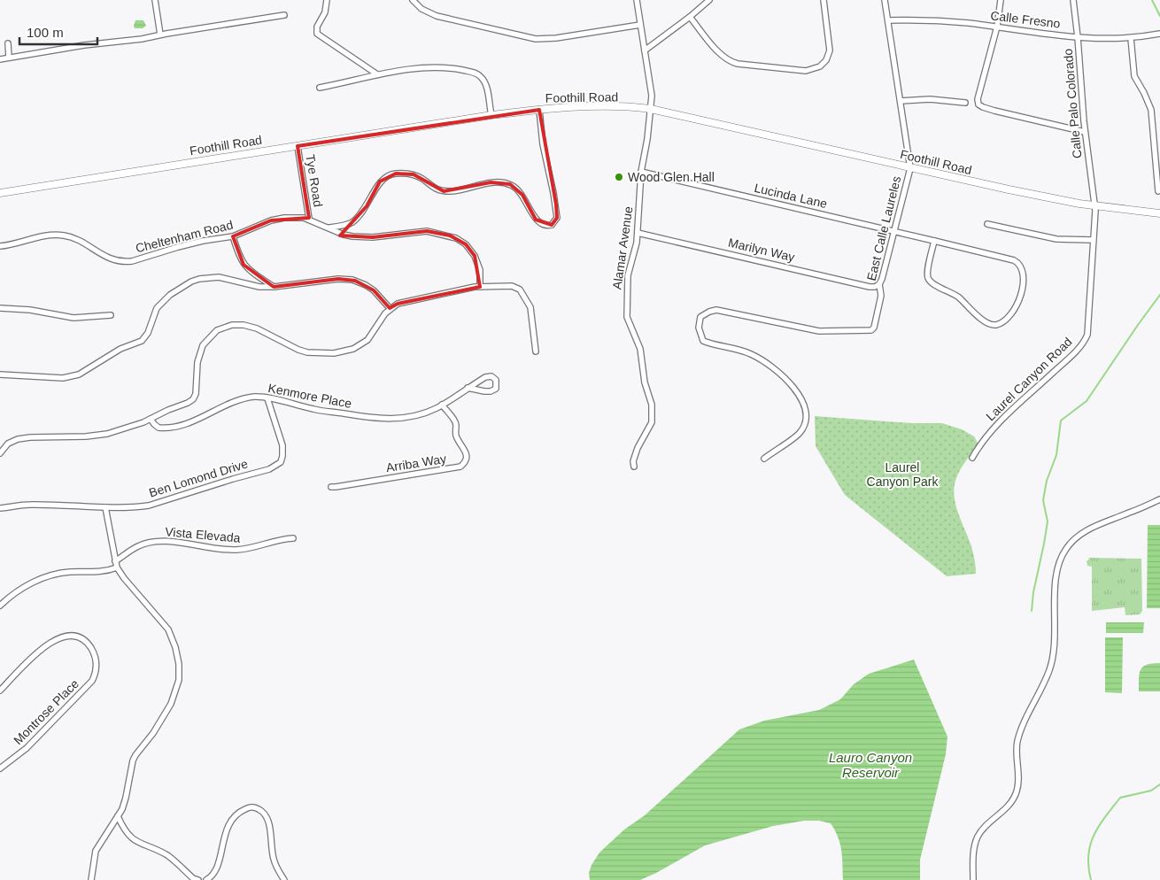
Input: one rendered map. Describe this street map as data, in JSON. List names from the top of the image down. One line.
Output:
{"streets":{"main road":["Foothill Road"],"street":["Calle Fresno","Calle Palo Colorado","Tye Road","Lucinda Lane","East Calle Laureles","Cheltenham Road","Alamar Avenue","Marilyn Way","Laurel Canyon Road","Kenmore Place","Arriba Way","Ben Lomond Drive","Vista Elevada","Montrose Place"]},"crossings":[["Calle Fresno","Calle Palo Colorado"],["Calle Fresno","East Calle Laureles"],["Foothill Road","Calle Palo Colorado"],["Foothill Road","Tye Road"],["Foothill Road","East Calle Laureles"],["Foothill Road","Alamar Avenue"],["Foothill Road","Laurel Canyon Road"],["Calle Palo Colorado","Laurel Canyon Road"],["Tye Road","Cheltenham Road"],["Lucinda Lane","East Calle Laureles"],["Lucinda Lane","Alamar Avenue"],["East Calle Laureles","Marilyn Way"],["Alamar Avenue","Marilyn Way"],["Kenmore Place","Arriba Way"],["Kenmore Place","Ben Lomond Drive"]],"water":["Lauro Canyon Reservoir"],"parks":["Laurel Canyon Park"],"places":["Wood Glen Hall"],"scale_bar":"100 m"}
